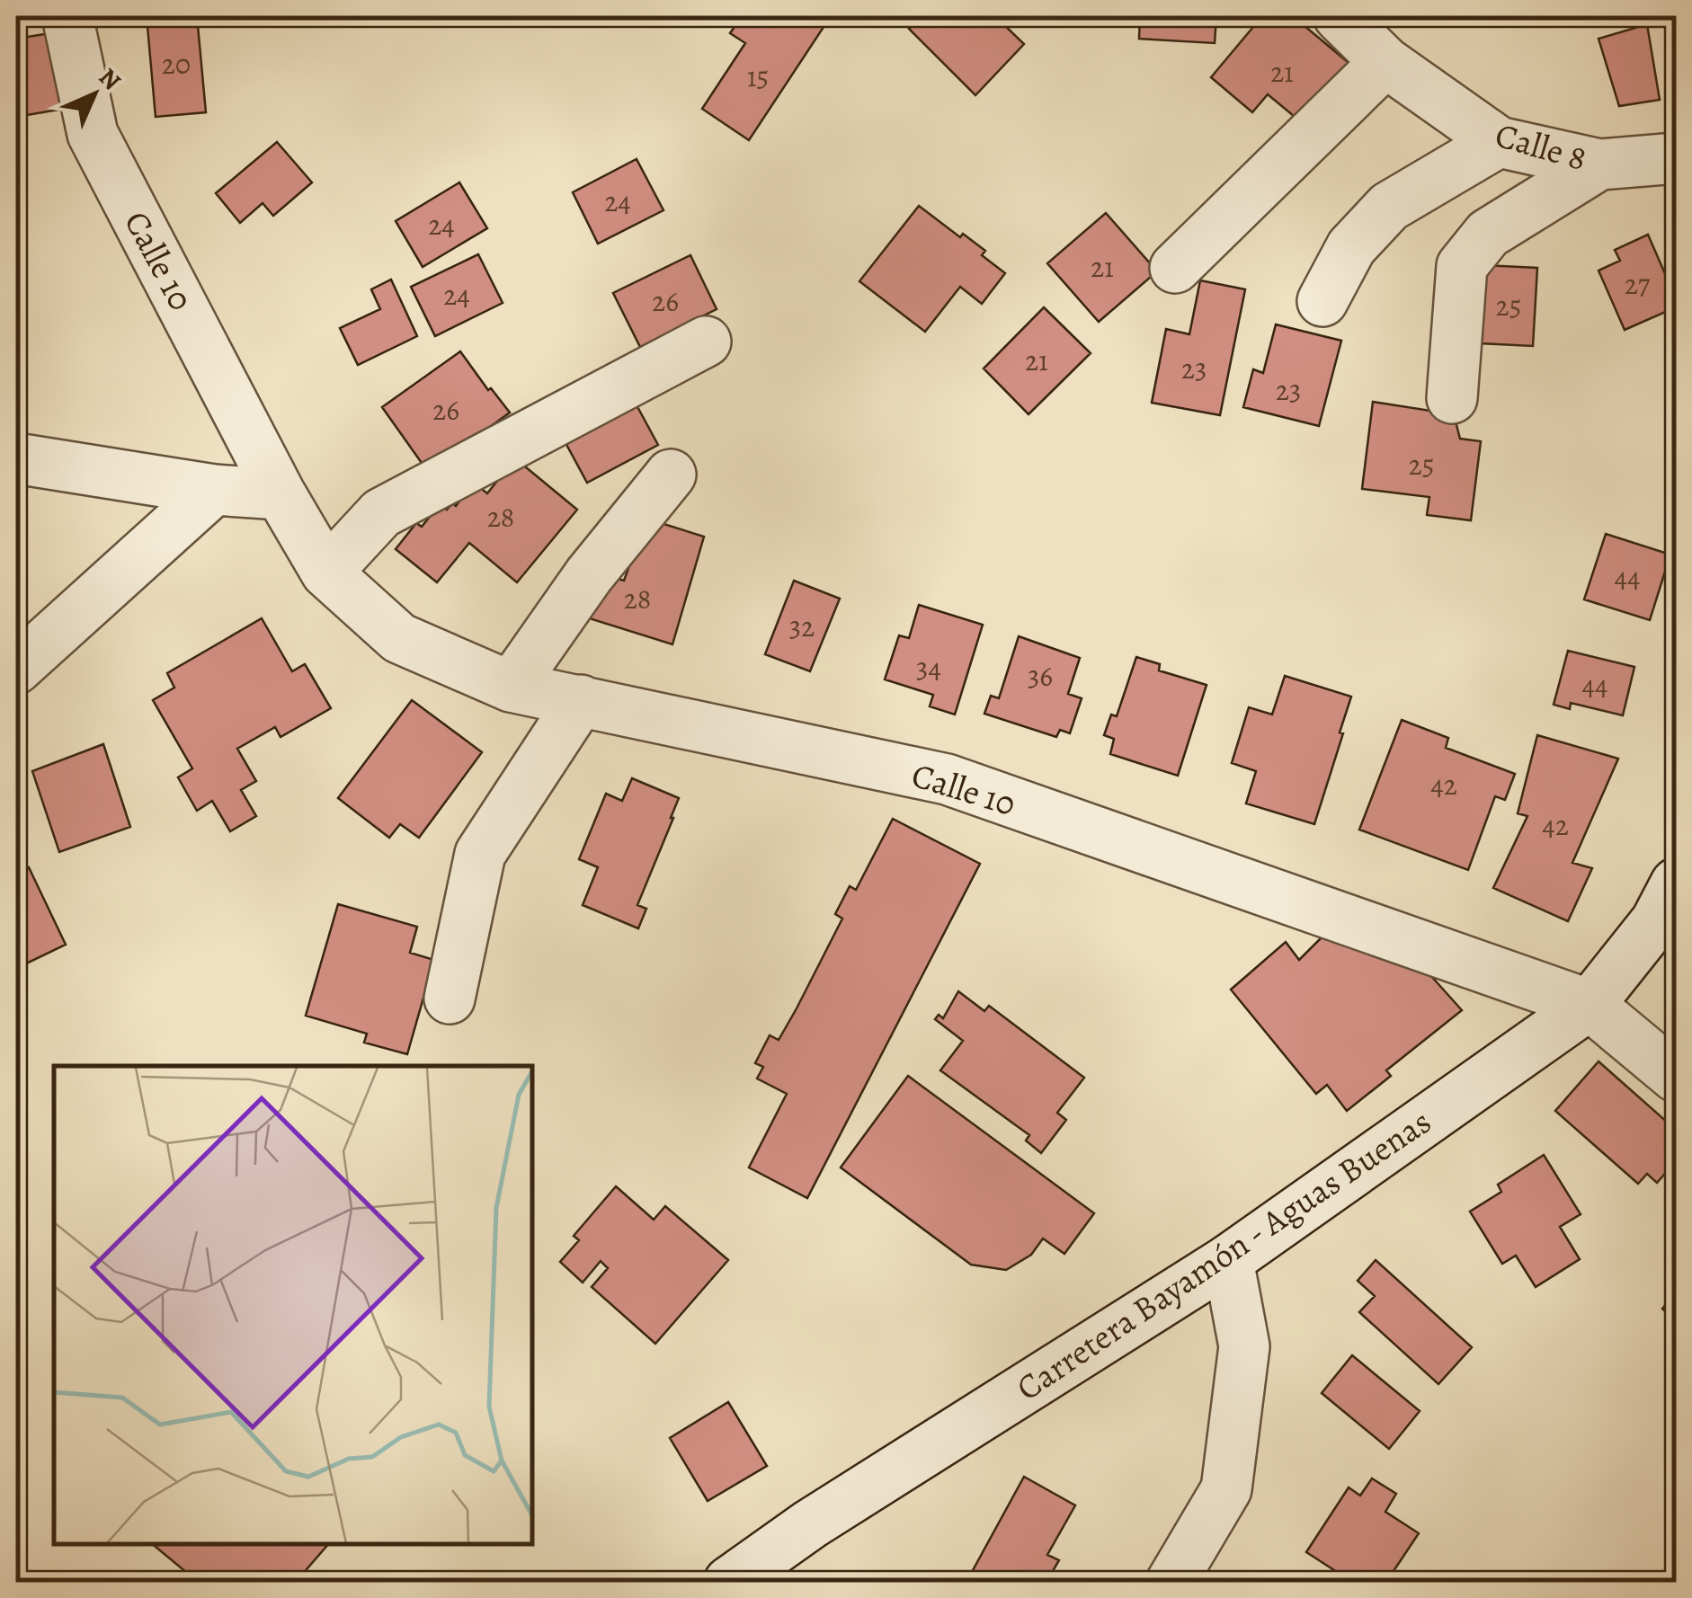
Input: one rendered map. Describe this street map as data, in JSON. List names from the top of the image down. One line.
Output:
{"streets":{"street":["Calle 8","Calle 10","Carretera Bayamón - Aguas Buenas"]},"crossings":[["Calle 10","Carretera Bayamón - Aguas Buenas"]],"house_numbers":["20","21","15","24","24","21","27","24","26","25","21","23","23","26","25","28","44","28","32","34","36","44","42","42"],"north":"top right"}
